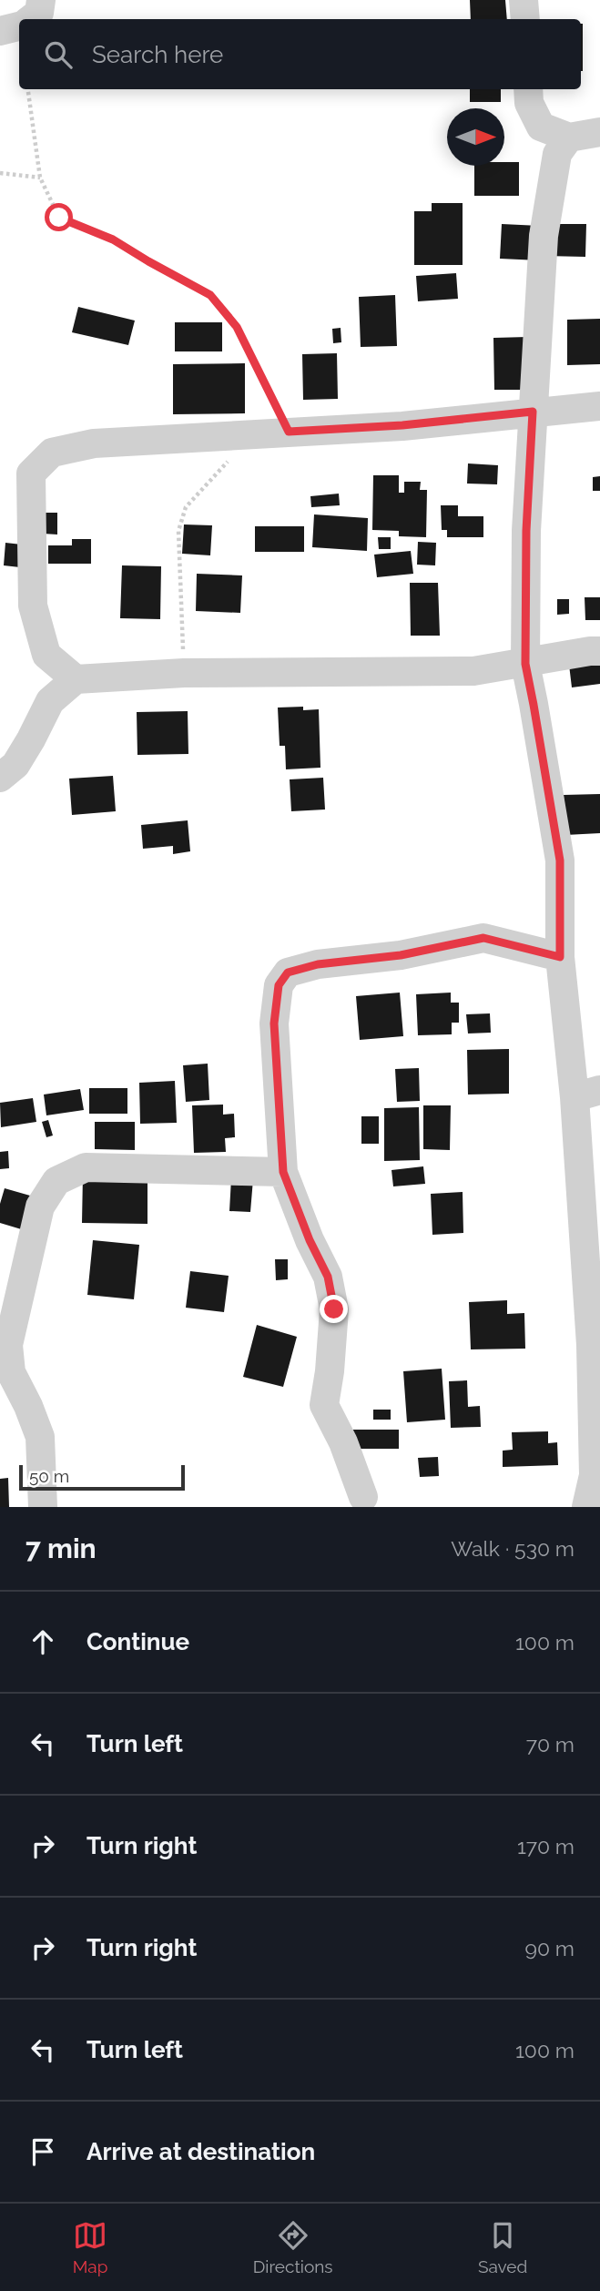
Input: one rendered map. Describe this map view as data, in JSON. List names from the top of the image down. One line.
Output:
{"scale_bar":"50 m","north":"right","page":{"search":"Search here","scale":"50 m","heading":["7 min","Walk · 530 m"],"list":[["Continue","100 m"],["Turn left","70 m"],["Turn right","170 m"],["Turn right","90 m"],["Turn left","100 m"],"Arrive at destination"],"nav":["Map","Directions","Saved"]}}
